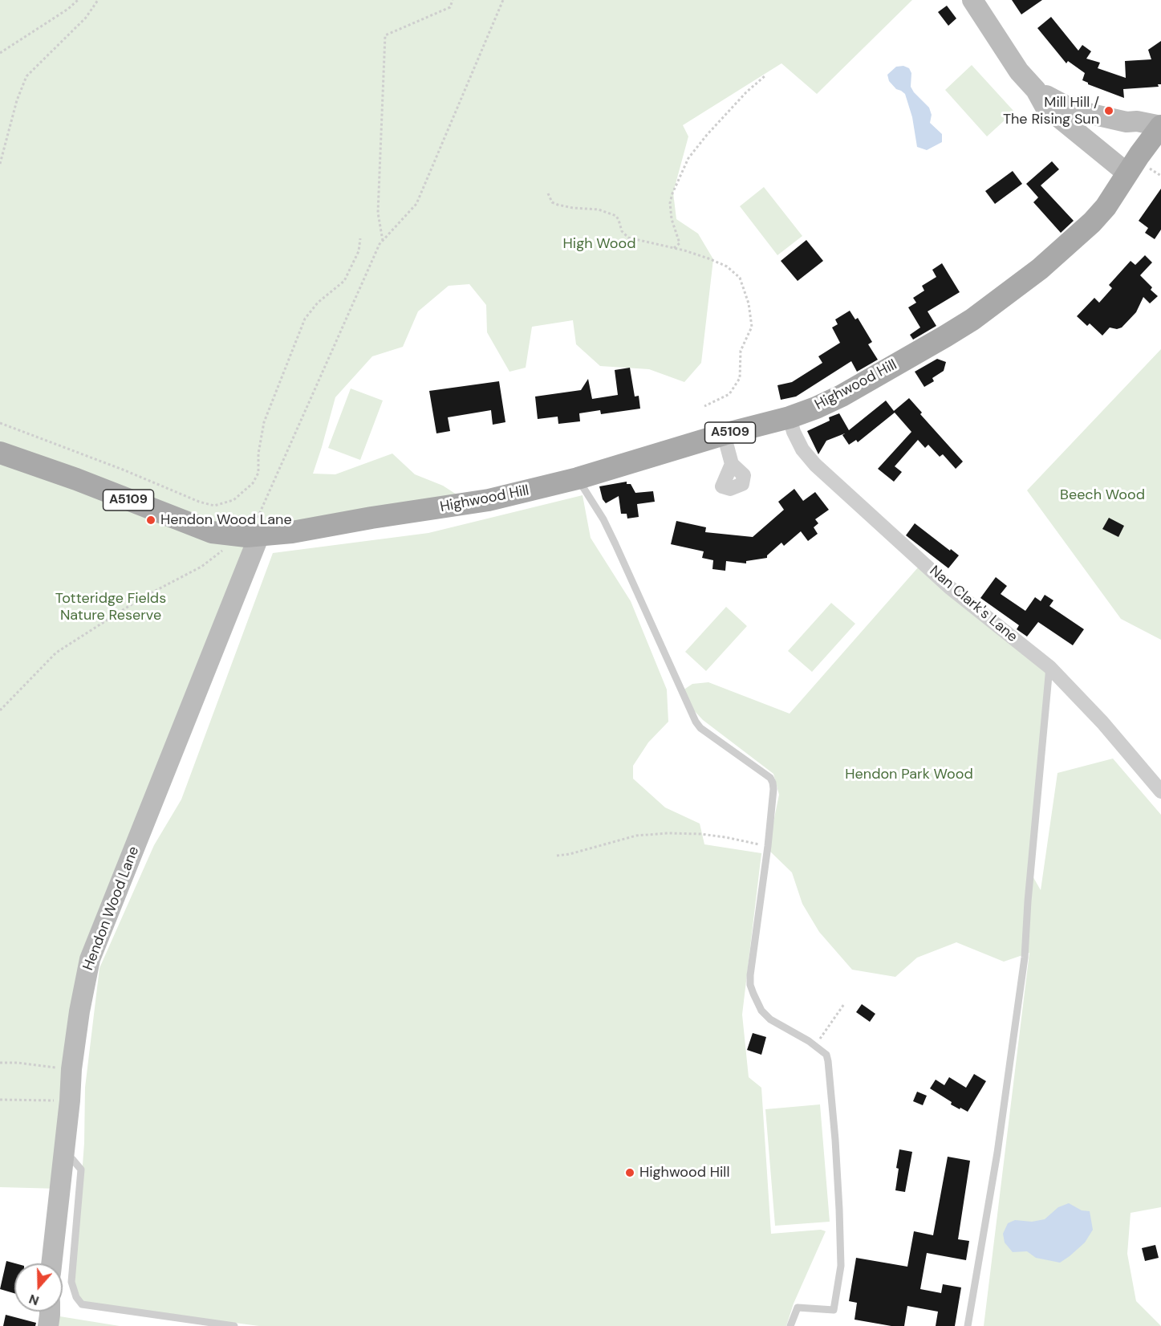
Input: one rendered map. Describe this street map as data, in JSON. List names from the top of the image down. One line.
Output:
{"streets":{"main road":["Highwood Hill","A5109","Hendon Wood Lane"],"street":["Nan Clark's Lane"]},"crossings":[["Highwood Hill","A5109"],["Highwood Hill","Nan Clark's Lane"],["Highwood Hill","Hendon Wood Lane"],["A5109","Hendon Wood Lane"]],"parks":["High Wood","Beech Wood","Totteridge Fields Nature Reserve","Hendon Park Wood"],"places":["Mill Hill / The Rising Sun","Hendon Wood Lane","Highwood Hill"],"north":"bottom"}
